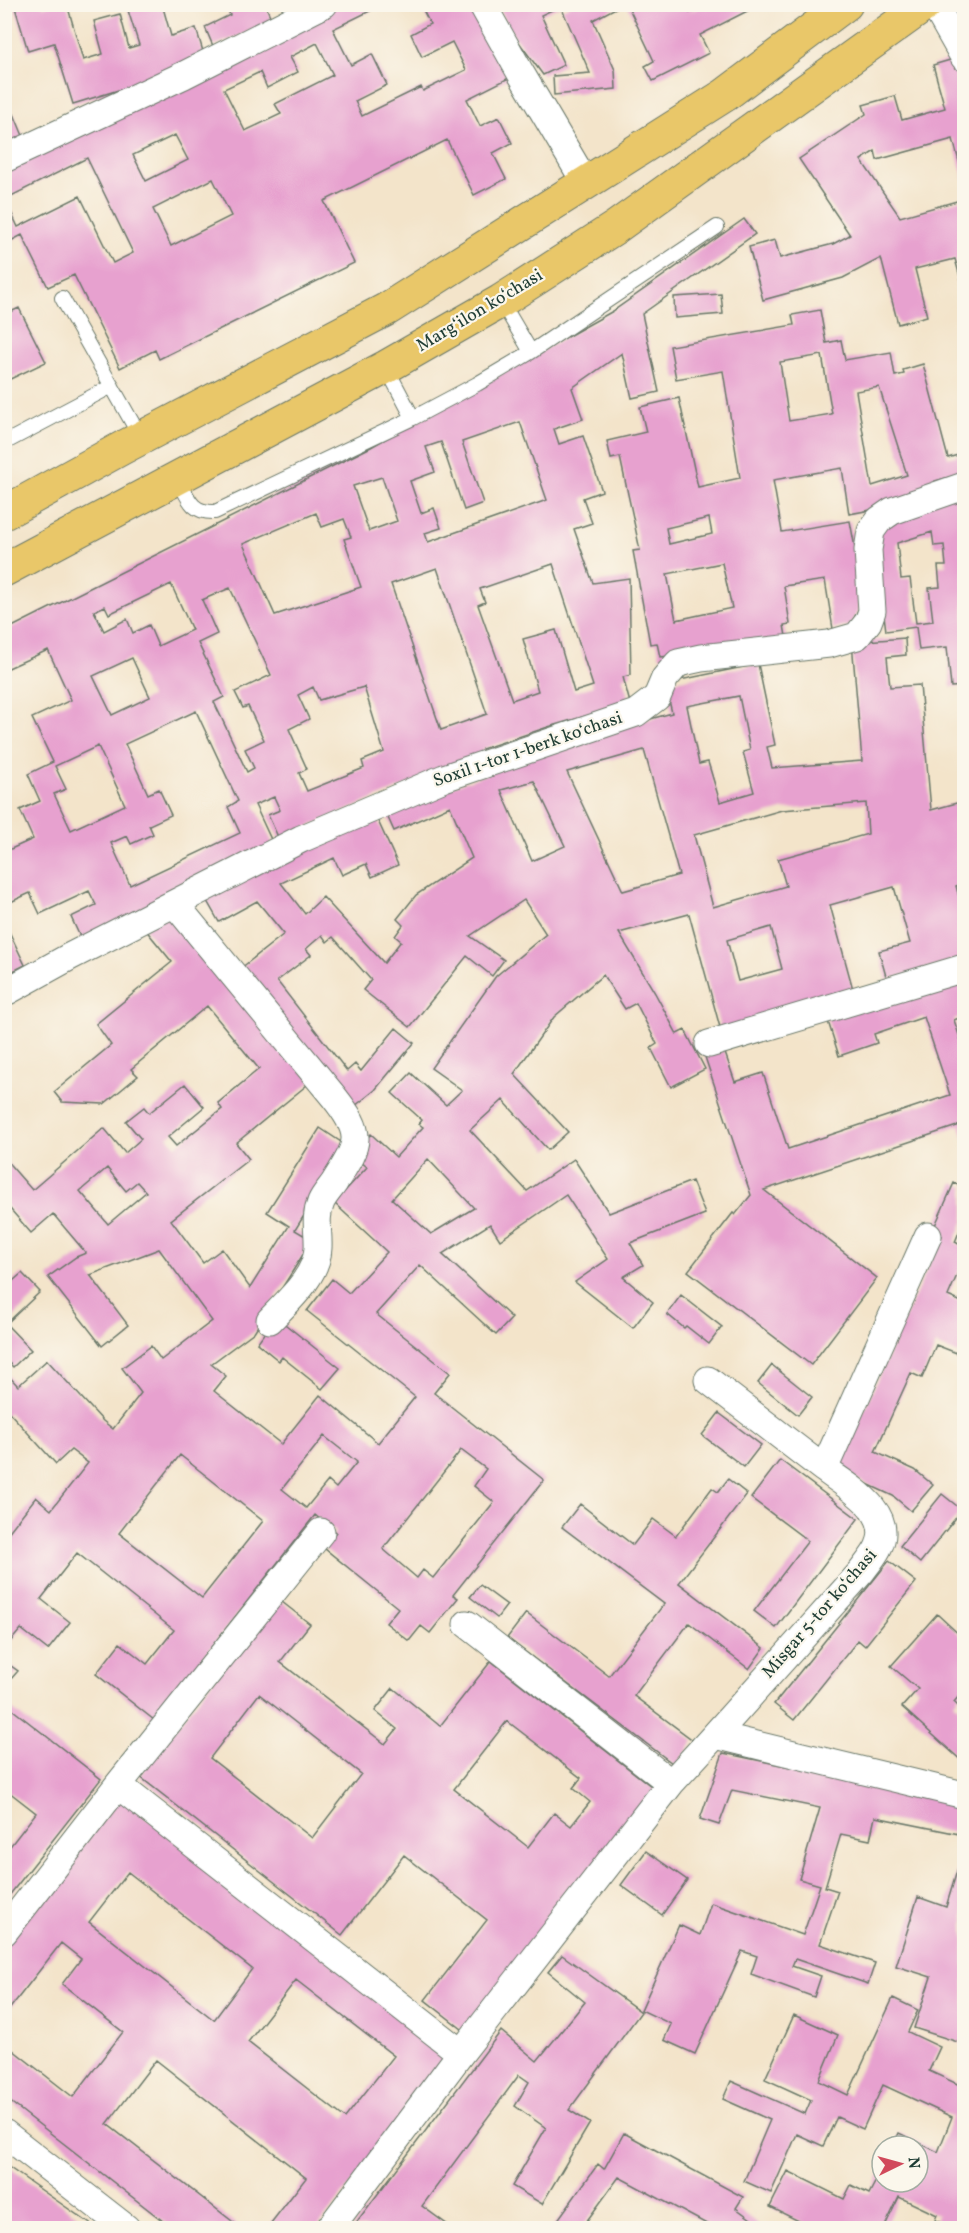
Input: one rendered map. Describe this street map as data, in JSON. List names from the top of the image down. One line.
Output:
{"streets":{"main road":["Margʻilon koʻchasi"],"street":["Soxil 1-tor 1-berk koʻchasi","Misgar 5-tor koʻchasi"]},"north":"right"}
